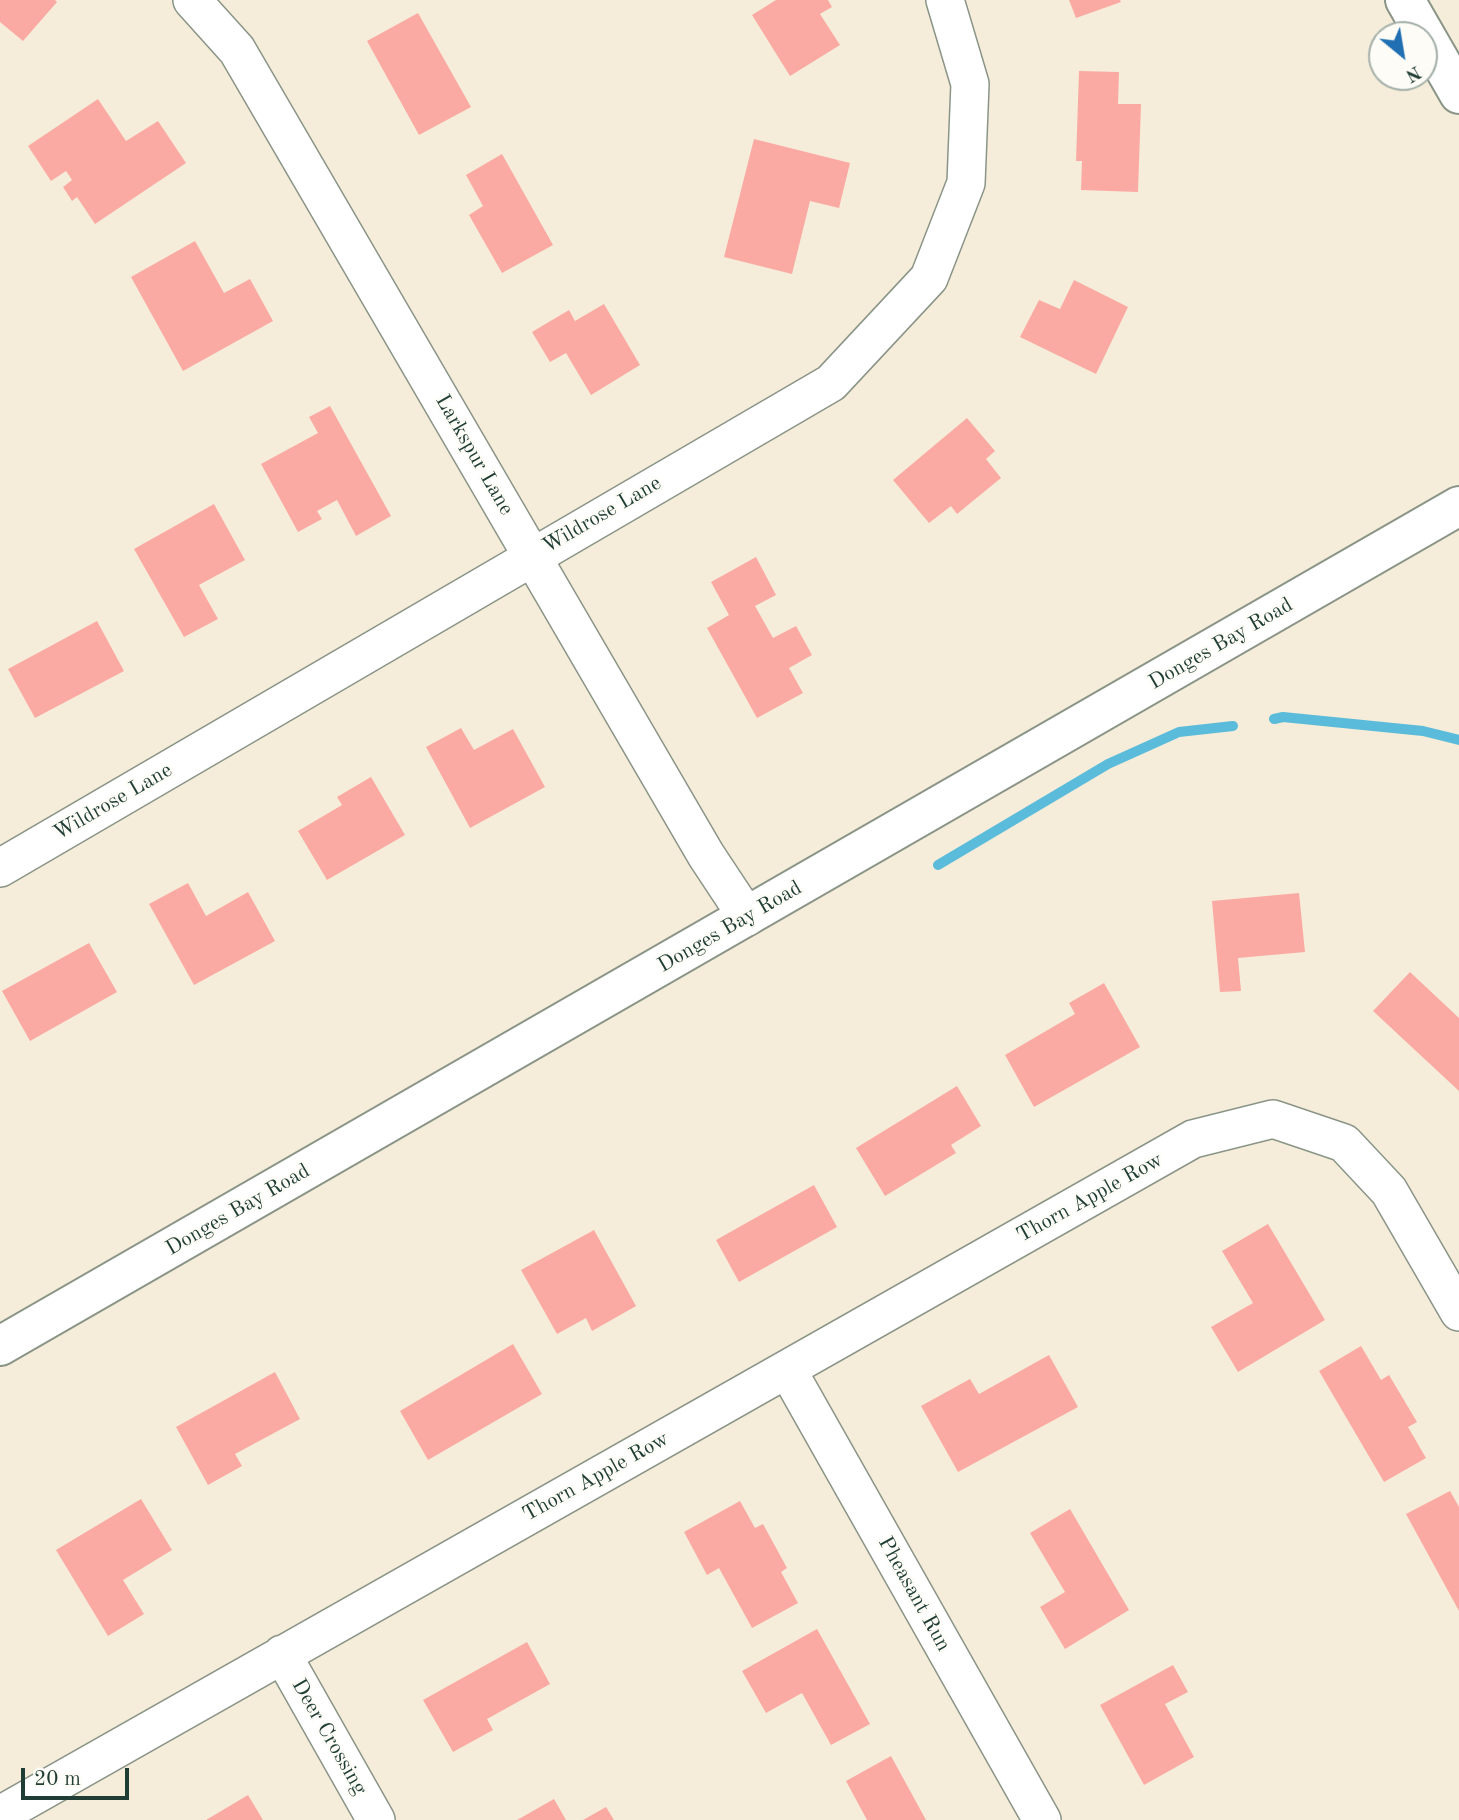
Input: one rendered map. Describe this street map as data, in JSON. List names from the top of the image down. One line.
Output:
{"streets":{"street":["Larkspur Lane","Wildrose Lane","Donges Bay Road","Thorn Apple Row","Pheasant Run","Deer Crossing"]},"crossings":[["Larkspur Lane","Wildrose Lane"],["Larkspur Lane","Donges Bay Road"],["Thorn Apple Row","Pheasant Run"],["Thorn Apple Row","Deer Crossing"]],"scale_bar":"20 m","north":"bottom right"}
